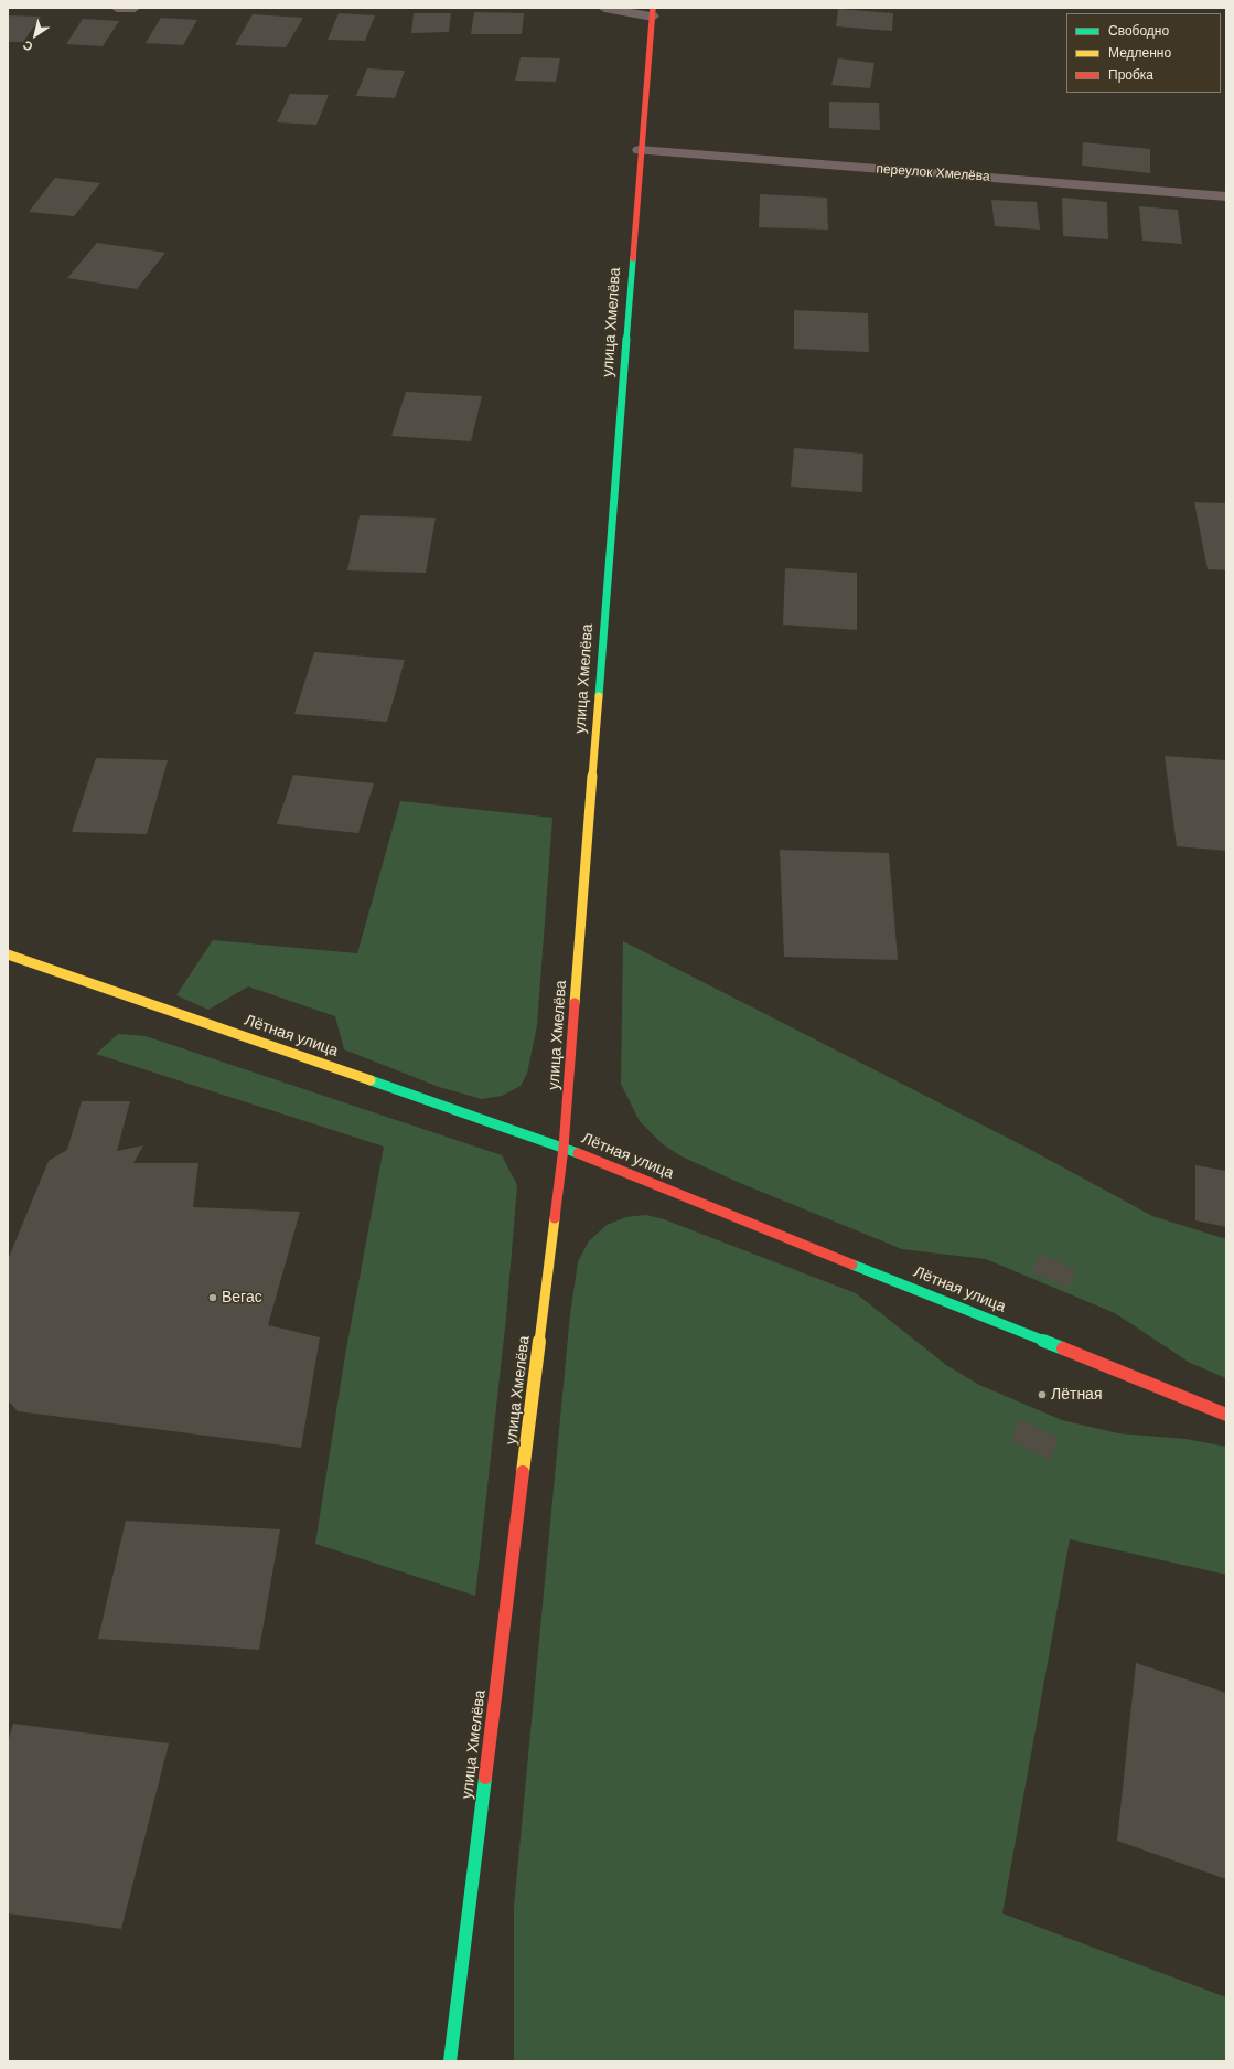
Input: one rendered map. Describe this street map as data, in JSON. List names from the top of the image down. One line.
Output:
{"streets":{"main road":["улица Хмелёва","Лётная улица"],"street":["переулок Хмелёва"]},"crossings":[["переулок Хмелёва","улица Хмелёва"],["улица Хмелёва","Лётная улица"]],"places":["Вегас","Лётная"],"legend":["Свободно","Медленно","Пробка"],"north":"bottom left"}
